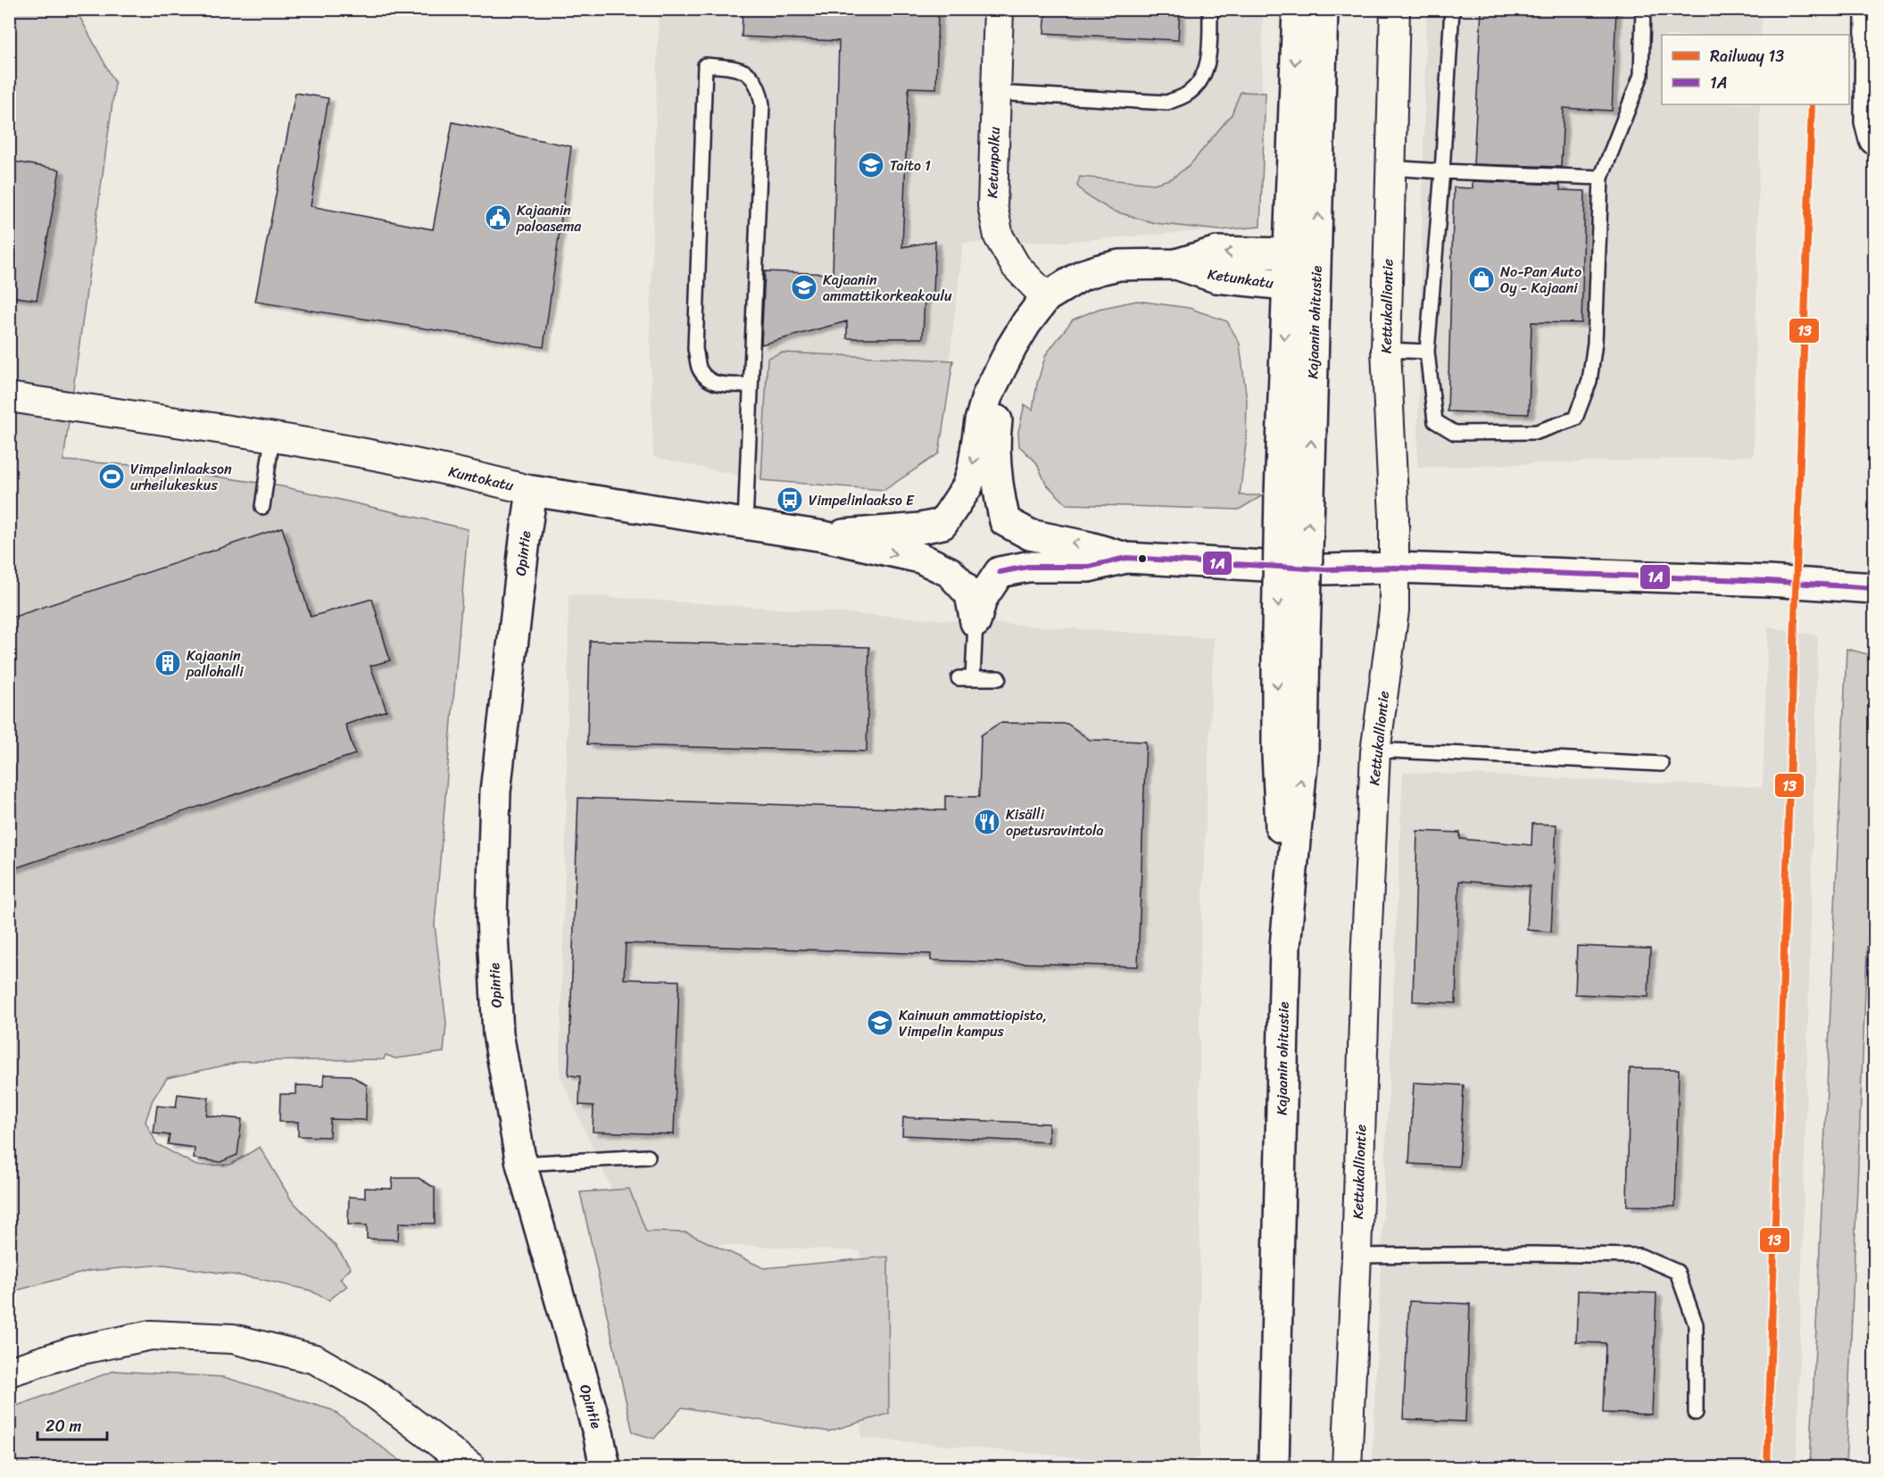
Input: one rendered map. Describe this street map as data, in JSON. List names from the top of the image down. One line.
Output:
{"streets":{"main road":["Ketunkatu","Kajaanin ohitustie","Kuntokatu","Opintie"],"street":["Ketunpolku","Kettukalliontie"]},"crossings":[["Ketunpolku","Ketunkatu"],["Ketunkatu","Kajaanin ohitustie"],["Ketunkatu","Kuntokatu"],["Kuntokatu","Opintie"]],"places":{"school or university":["Taito 1","Kajaanin ammattikorkeakoulu","Kainuun ammattiopisto, Vimpelin kampus"],"public building":["Kajaanin paloasema"],"shop":["No-Pan Auto Oy - Kajaani"],"sports":["Vimpelinlaakson urheilukeskus"],"bus stop":["Vimpelinlaakso E"],"building":["Kajaanin pallohalli"],"restaurant":["Kisälli opetusravintola"]},"lines":["rail line 13","transit line 1A"],"legend":["Railway 13","1A"],"scale_bar":"20 m"}
